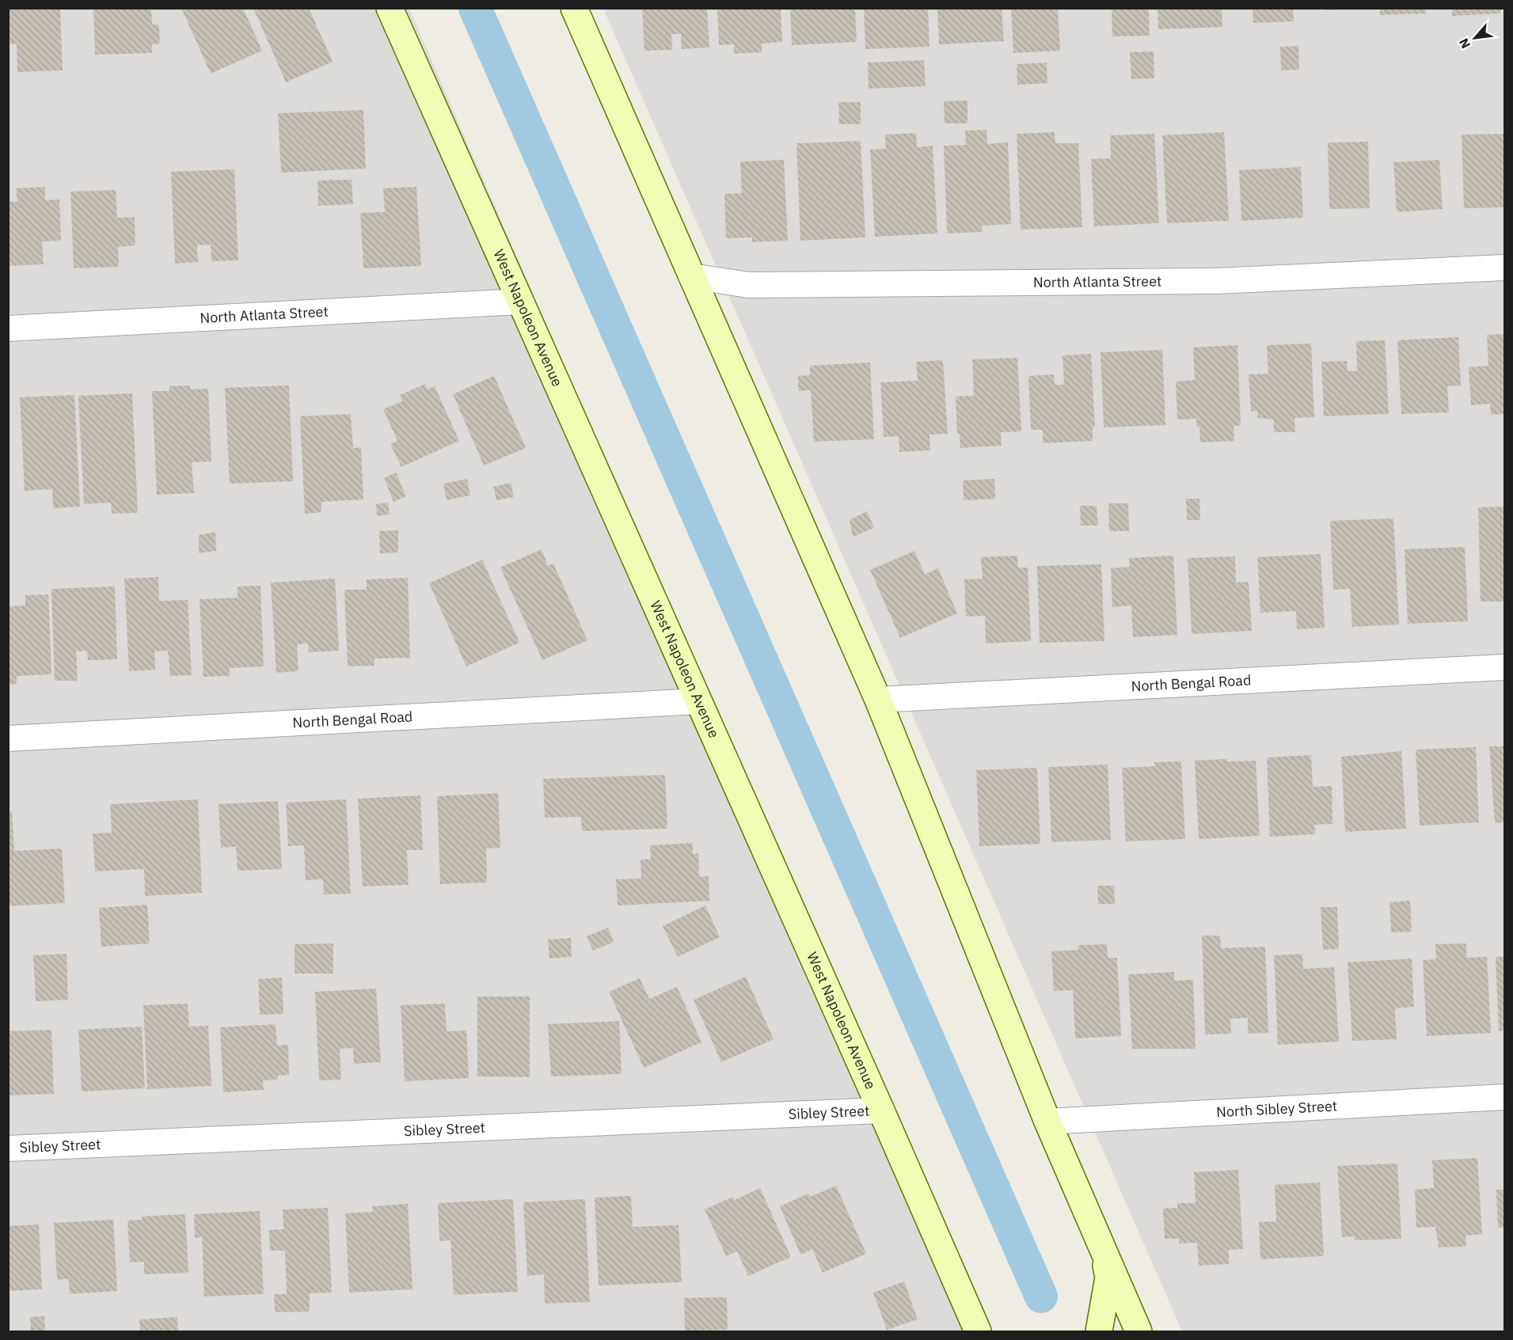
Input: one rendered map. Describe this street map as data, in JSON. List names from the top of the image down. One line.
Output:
{"streets":{"main road":["West Napoleon Avenue"],"street":["North Atlanta Street","North Bengal Road","North Sibley Street","Sibley Street"]},"crossings":[["North Atlanta Street","West Napoleon Avenue"],["West Napoleon Avenue","North Bengal Road"],["West Napoleon Avenue","Sibley Street"]],"north":"bottom left"}
